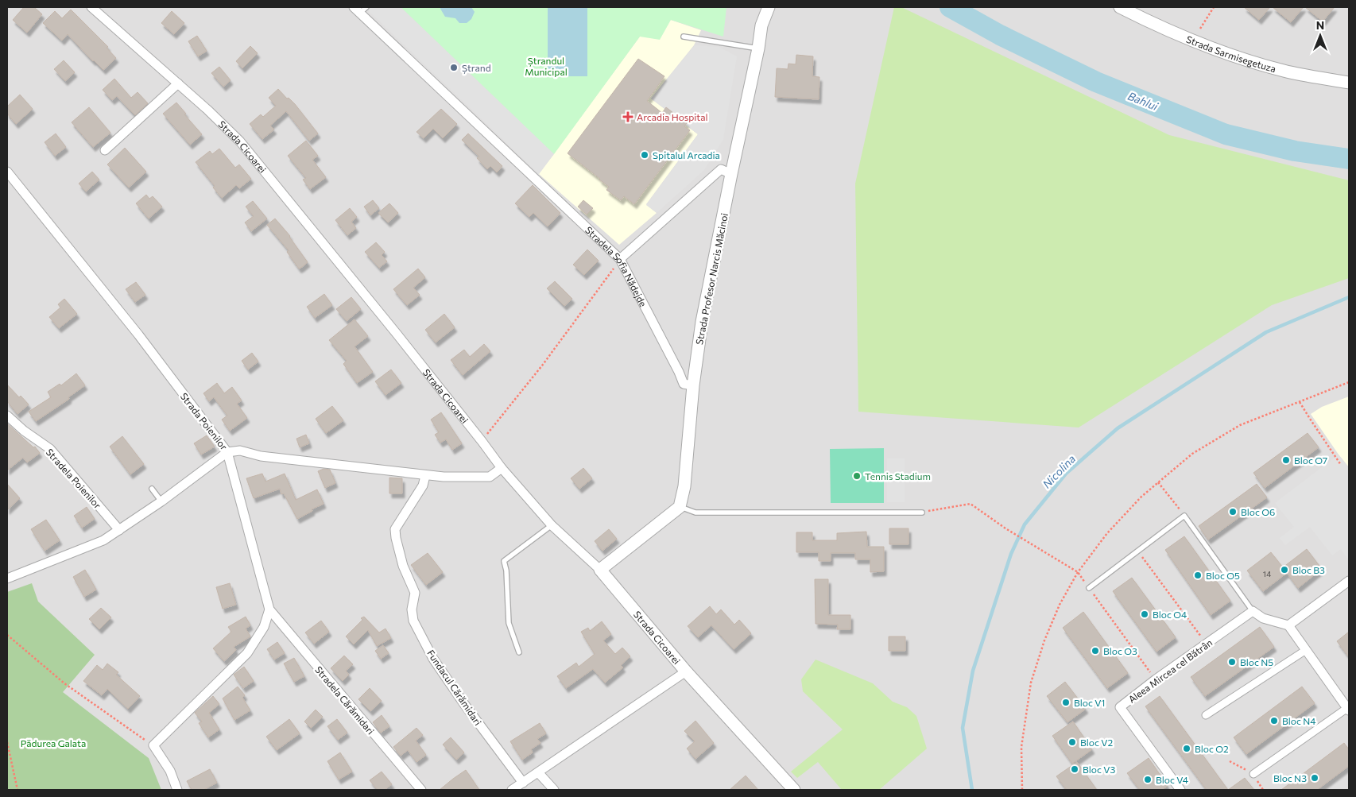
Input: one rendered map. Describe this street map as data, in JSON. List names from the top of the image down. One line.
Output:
{"streets":{"street":["Strada Sarmisegetuza","Strada Cicoarei","Stradela Sofia Nădejde","Strada Profesor Narcis Măcinoi","Strada Poienilor","Stradela Poienilor","Aleea Mircea cel Bătrân","Fundacul Cărămidari","Stradela Cărămidari"]},"crossings":[["Strada Cicoarei","Strada Poienilor"],["Stradela Sofia Nădejde","Strada Profesor Narcis Măcinoi"],["Strada Poienilor","Fundacul Cărămidari"],["Strada Poienilor","Stradela Cărămidari"]],"water":["Bahlui","Nicolina"],"parks":["Ștrandul Municipal","Pădurea Galata"],"places":{"other":["Ștrand","Spitalul Arcadia","Bloc O7","Tennis Stadium","Bloc O6","Bloc B3","Bloc O5","Bloc O4","Bloc O3","Bloc N5","Bloc V1","Bloc N4","Bloc V2","Bloc O2","Bloc V3","Bloc N3","Bloc V4"],"health":["Arcadia Hospital"]},"house_numbers":["14"],"north":"top"}
